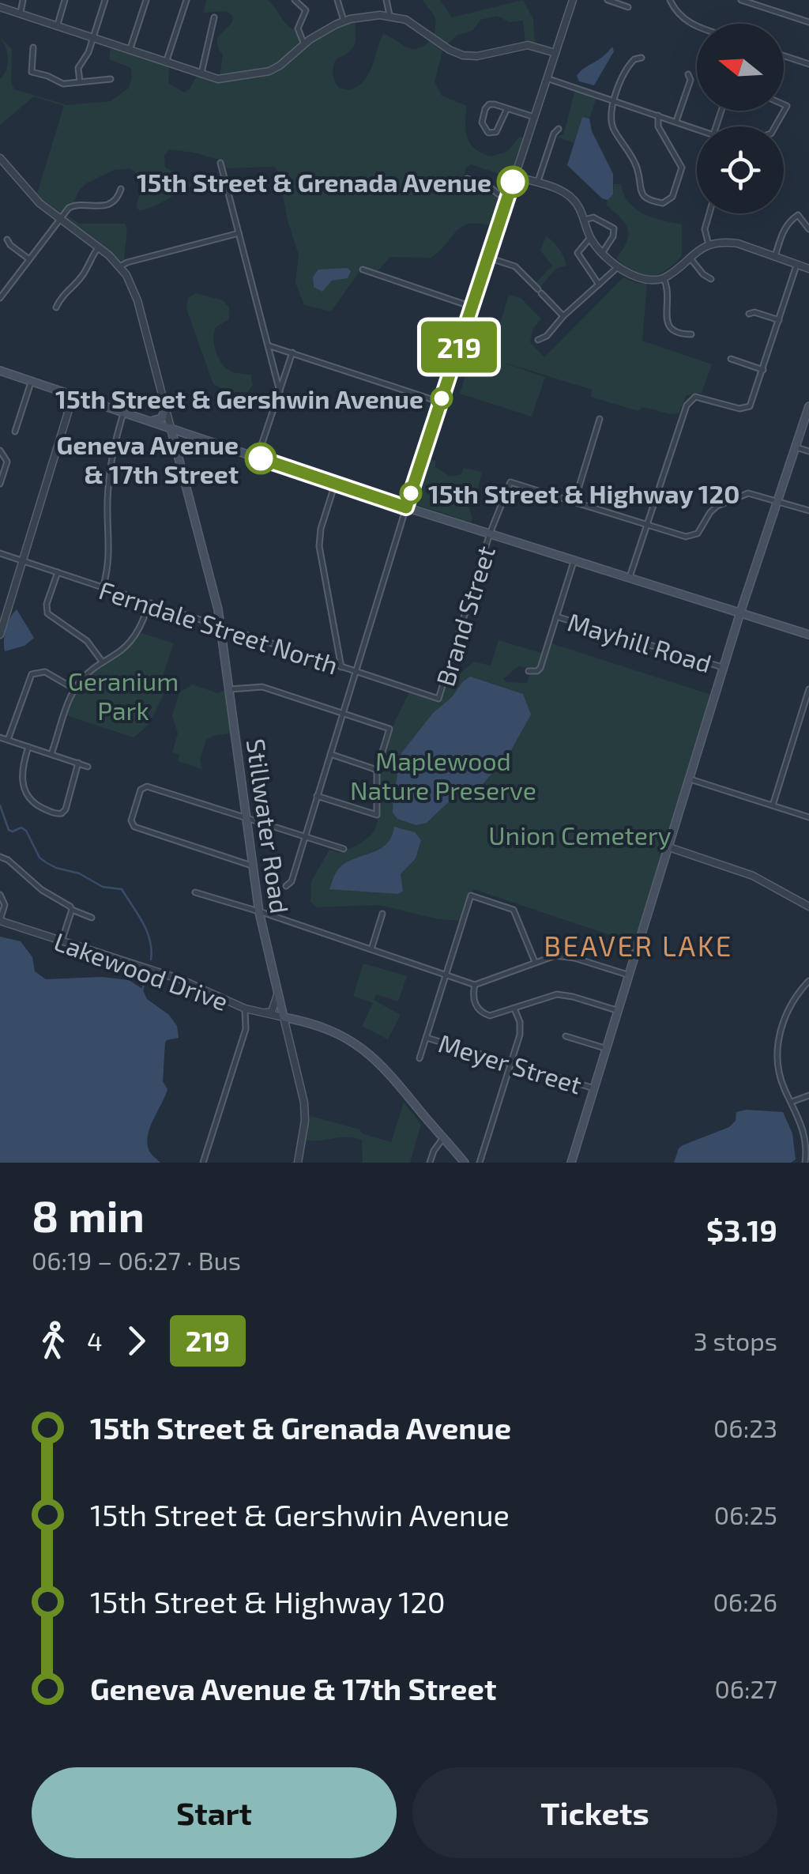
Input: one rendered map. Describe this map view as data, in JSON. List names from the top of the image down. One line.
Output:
{"streets":{"main road":["Stillwater Road"],"street":["Brand Street","Ferndale Street North","Mayhill Road","Lakewood Drive","Meyer Street"]},"crossings":[["Brand Street","Ferndale Street North"],["Ferndale Street North","Stillwater Road"],["Stillwater Road","Lakewood Drive"]],"districts":["BEAVER LAKE"],"parks":["Geranium Park","Maplewood Nature Preserve","Union Cemetery"],"places":["15th Street & Grenada Avenue","15th Street & Gershwin Avenue","Geneva Avenue & 17th Street","15th Street & Highway 120"],"lines":["bus line 219"],"north":"left","page":{"on_map":"219","heading":["8 min","06:19 – 06:27 · Bus","$3.19"],"legs":["4","219","3 stops"],"list":[{"name":"15th Street & Grenada Avenue","value":"06:23"},{"name":"15th Street & Gershwin Avenue","value":"06:25"},{"name":"15th Street & Highway 120","value":"06:26"},{"name":"Geneva Avenue & 17th Street","value":"06:27"}],"buttons":["Start","Tickets"]}}
